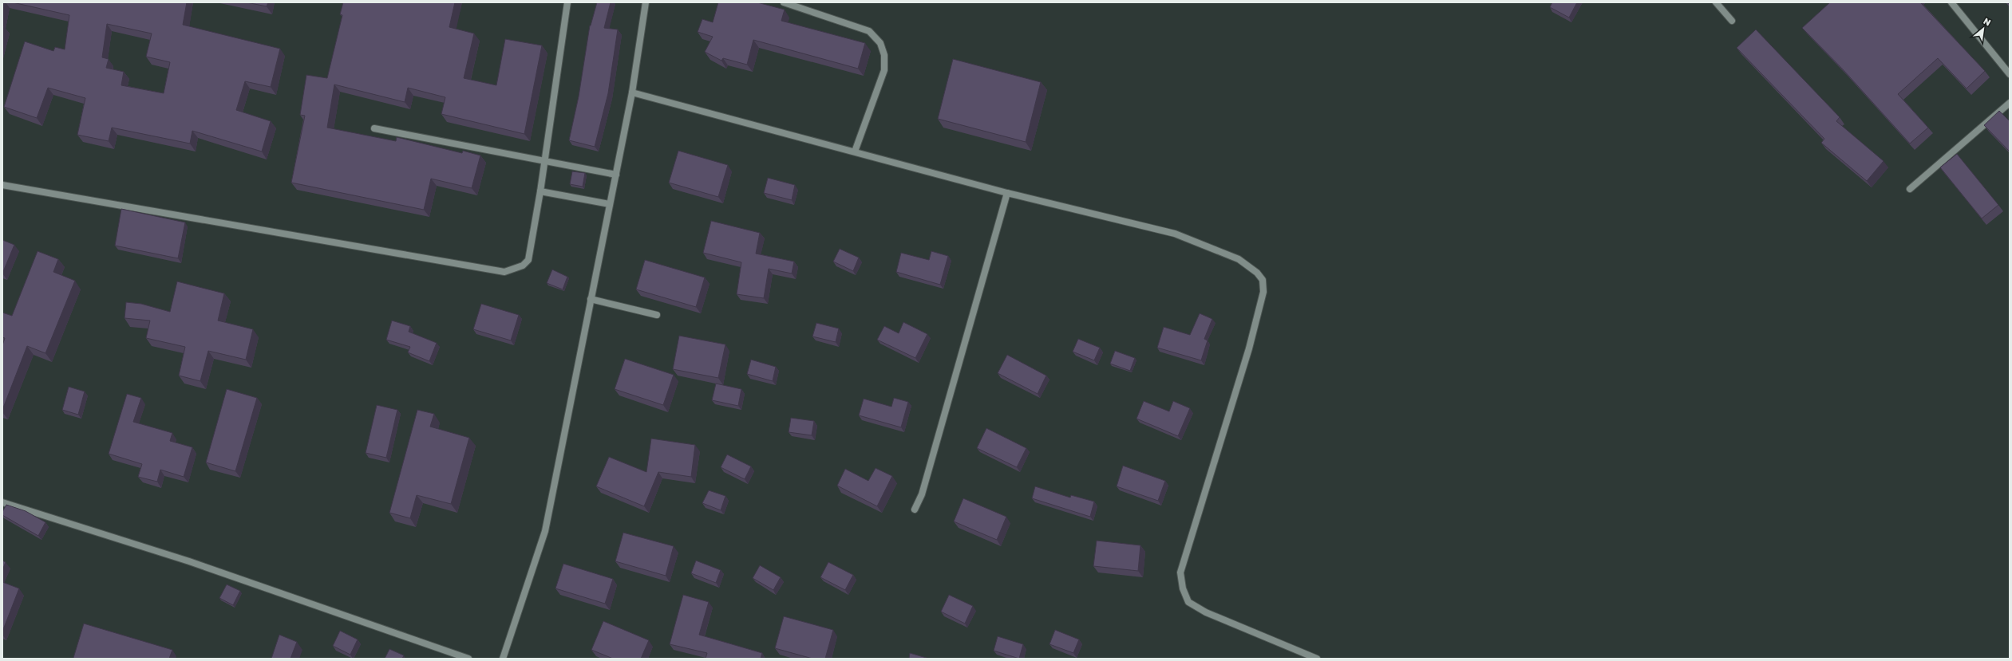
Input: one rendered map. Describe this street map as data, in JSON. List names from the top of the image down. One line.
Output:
{"north":"top right"}
